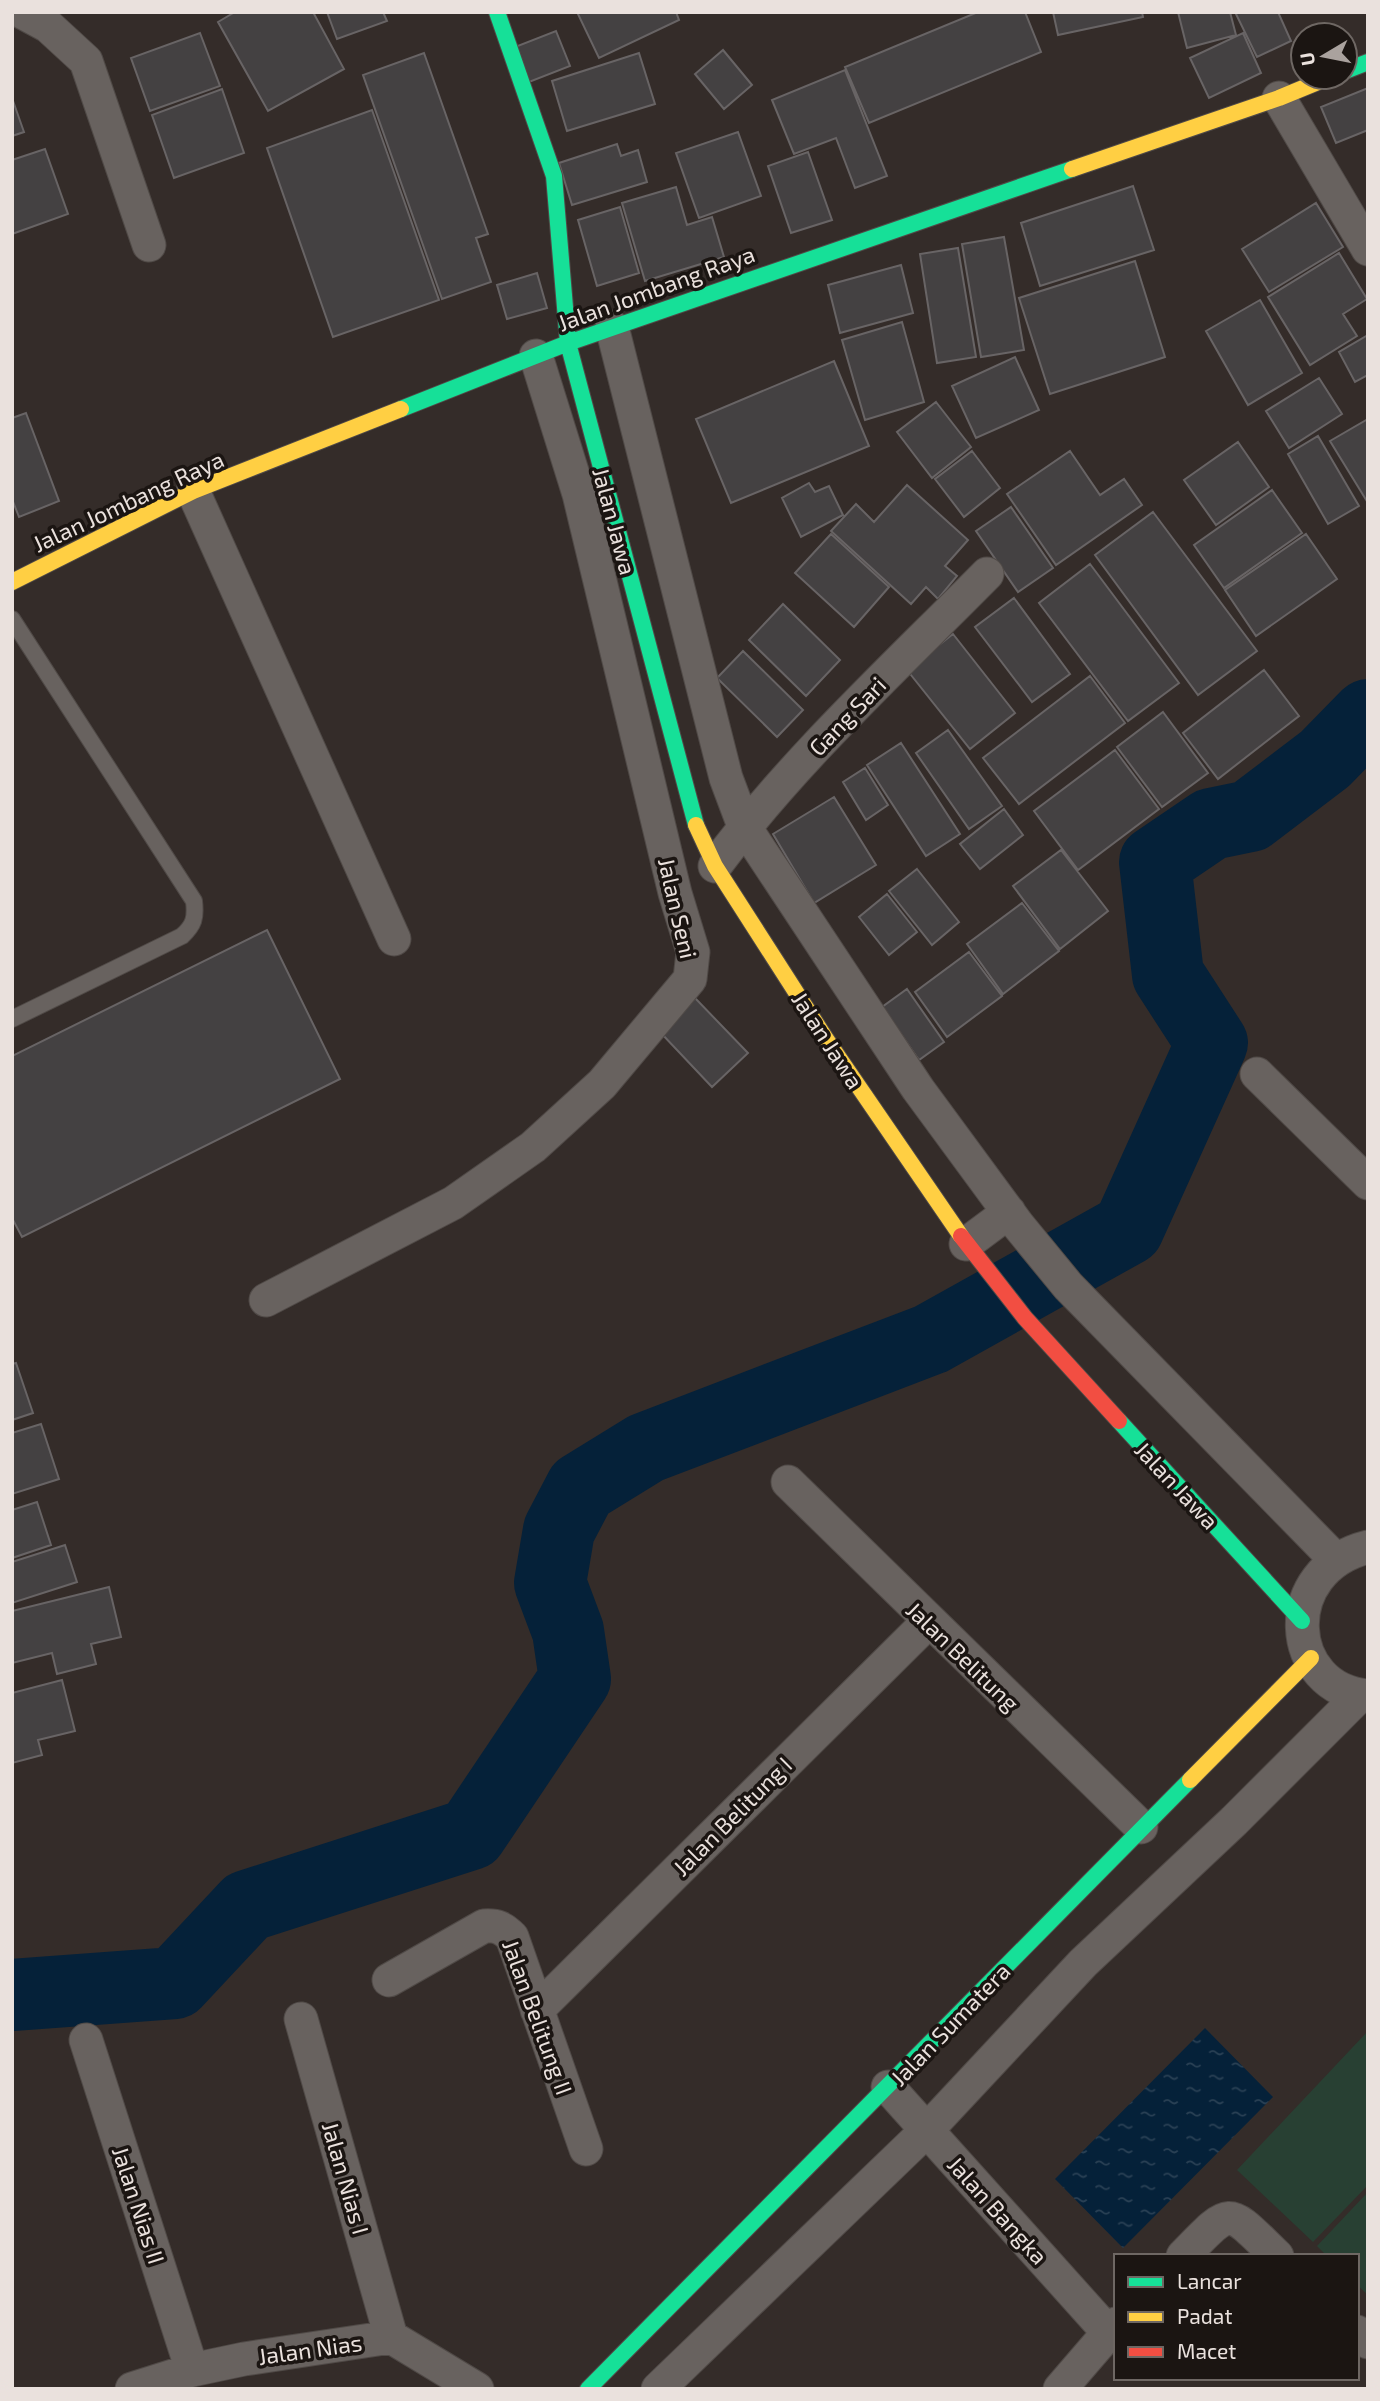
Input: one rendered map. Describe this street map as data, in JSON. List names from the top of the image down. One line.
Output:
{"streets":{"street":["Jalan Jombang Raya","Jalan Jawa","Gang Sari","Jalan Seni","Jalan Belitung","Jalan Belitung I","Jalan Belitung II","Jalan Sumatera","Jalan Nias I","Jalan Nias II","Jalan Bangka","Jalan Nias"]},"crossings":[["Jalan Jombang Raya","Jalan Jawa"],["Jalan Jombang Raya","Jalan Seni"],["Jalan Jawa","Gang Sari"],["Jalan Belitung","Jalan Belitung I"],["Jalan Belitung","Jalan Sumatera"],["Jalan Belitung I","Jalan Belitung II"],["Jalan Sumatera","Jalan Bangka"],["Jalan Nias I","Jalan Nias"],["Jalan Nias II","Jalan Nias"]],"legend":["Lancar","Padat","Macet"],"north":"left"}
